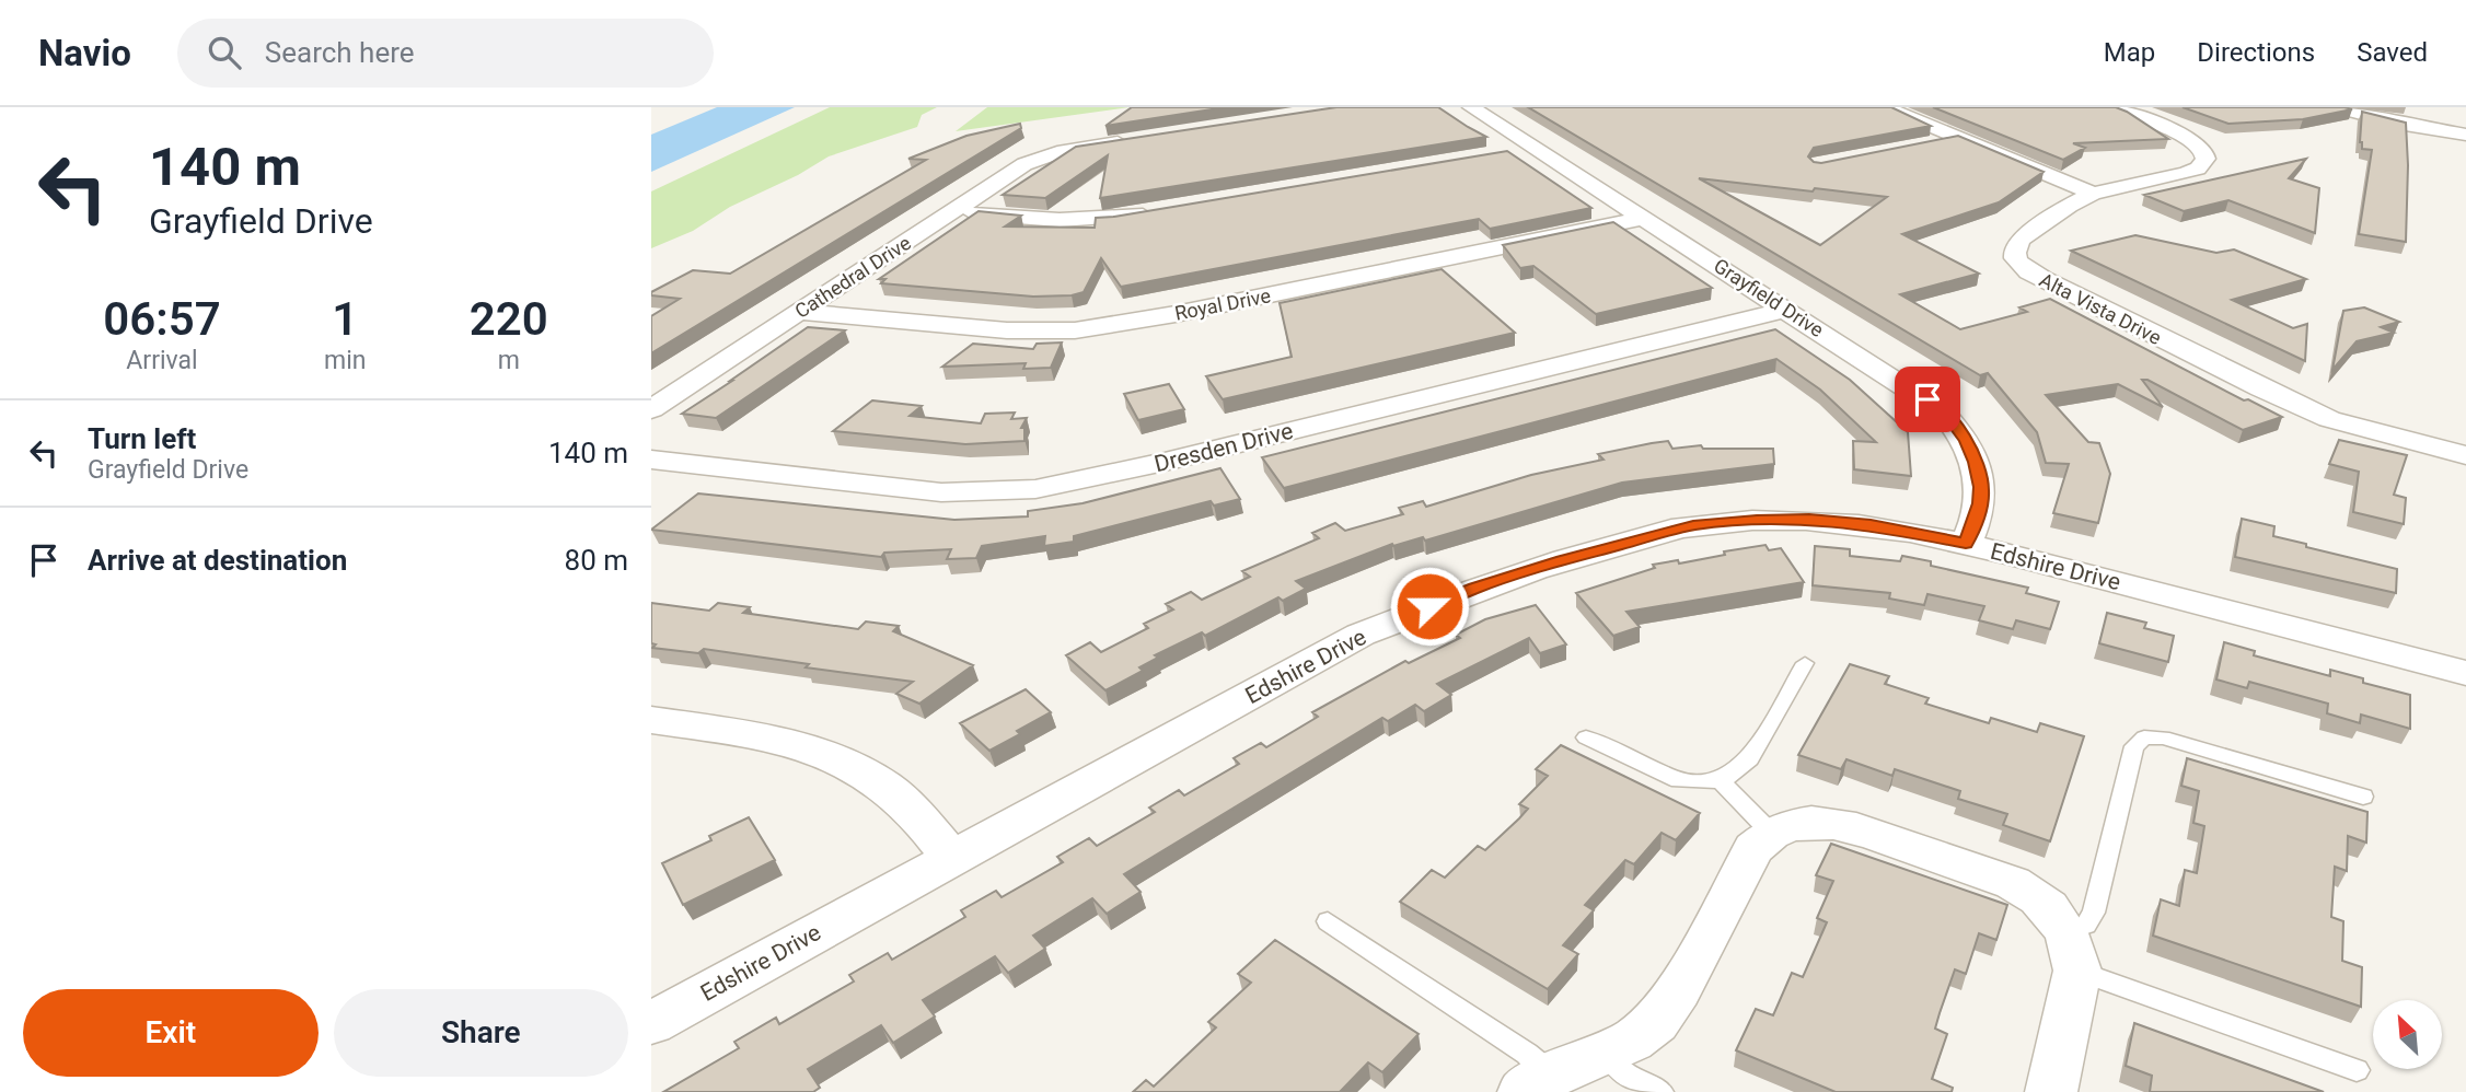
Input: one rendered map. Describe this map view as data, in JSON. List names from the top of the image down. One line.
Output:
{"streets":{"street":["Cathedral Drive","Grayfield Drive","Royal Drive","Alta Vista Drive","Dresden Drive","Edshire Drive"]},"crossings":[["Cathedral Drive","Royal Drive"],["Grayfield Drive","Royal Drive"],["Grayfield Drive","Dresden Drive"],["Grayfield Drive","Edshire Drive"]],"north":"top left","page":{"header":"Navio","search":"Search here","nav":["Map","Directions","Saved"],"turn":["140 m","Grayfield Drive"],"eta":["06:57","Arrival","1","min","220","m"],"list":[{"name":"Turn left","note":"Grayfield Drive","value":"140 m"},{"name":"Arrive at destination","value":"80 m"}],"buttons":["Exit","Share"]}}
